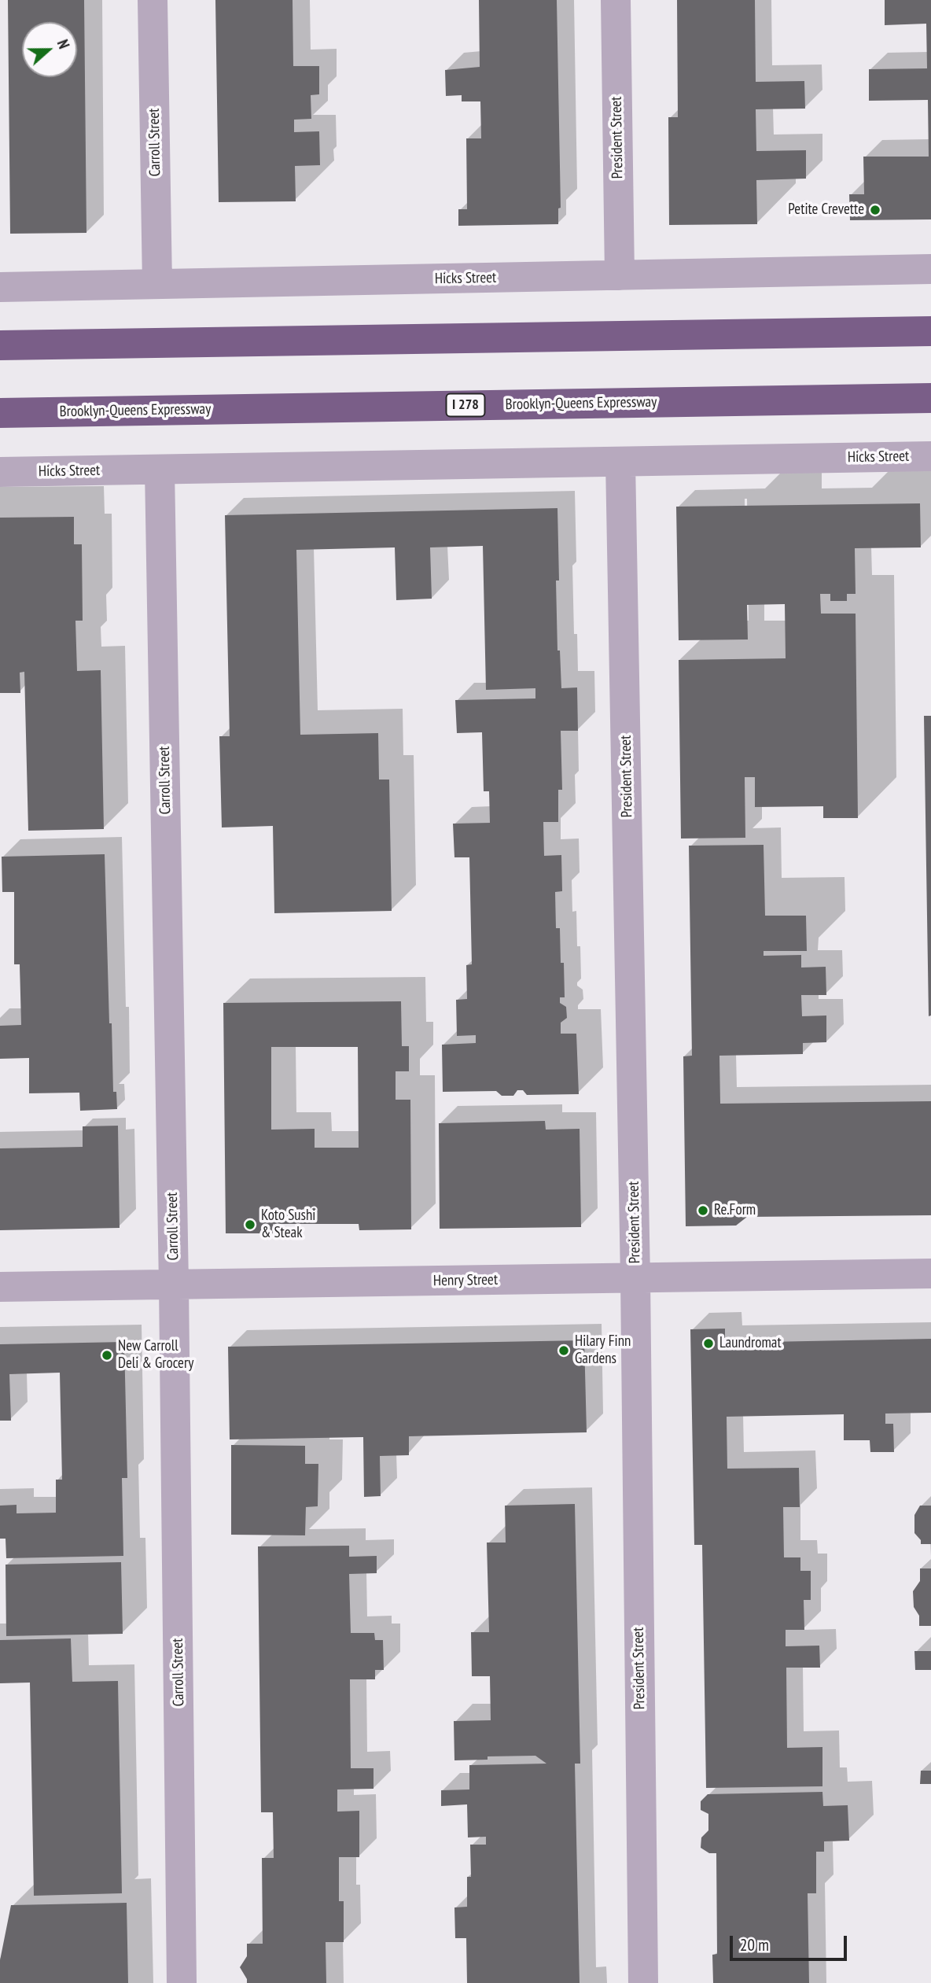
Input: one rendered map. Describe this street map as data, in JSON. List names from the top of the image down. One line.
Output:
{"streets":{"highway":["Brooklyn-Queens Expressway","I 278"],"street":["President Street","Carroll Street","Hicks Street","Henry Street"]},"crossings":[["President Street","Hicks Street"],["President Street","Henry Street"],["Carroll Street","Hicks Street"],["Carroll Street","Henry Street"]],"places":["Petite Crevette","Re.Form","Koto Sushi & Steak","Laundromat","Hilary Finn Gardens","New Carroll Deli & Grocery"],"scale_bar":"20 m","north":"right"}
